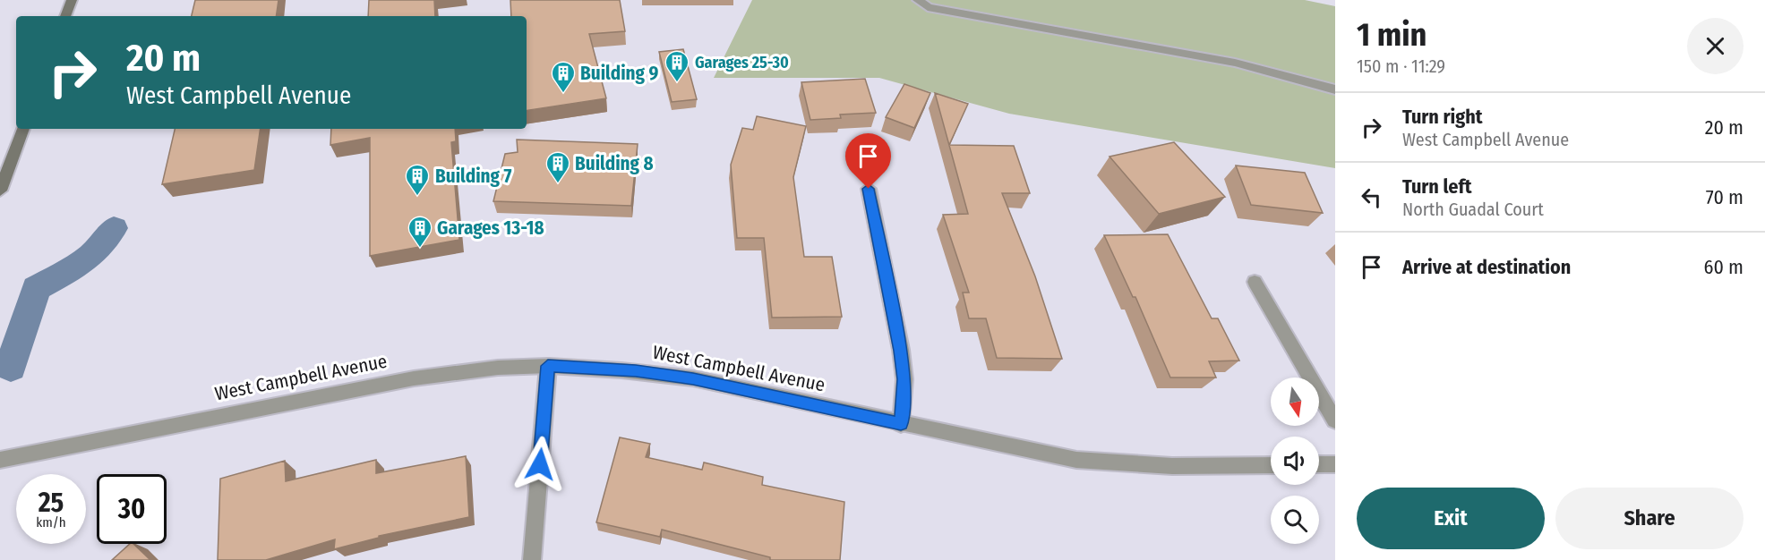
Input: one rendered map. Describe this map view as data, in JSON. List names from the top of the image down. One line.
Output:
{"streets":{"street":["West Campbell Avenue"]},"places":{"building":["Garages 25-30","Building 9","Building 8","Building 7","Garages 13-18"]},"north":"bottom","page":{"heading":["1 min","150 m · 11:29"],"turn":["20 m","West Campbell Avenue"],"list":[{"name":"Turn right","note":"West Campbell Avenue","value":"20 m"},{"name":"Turn left","note":"North Guadal Court","value":"70 m"},{"name":"Arrive at destination","value":"60 m"}],"speed":"25 km/h","limit":"30","buttons":["Exit","Share"]}}
